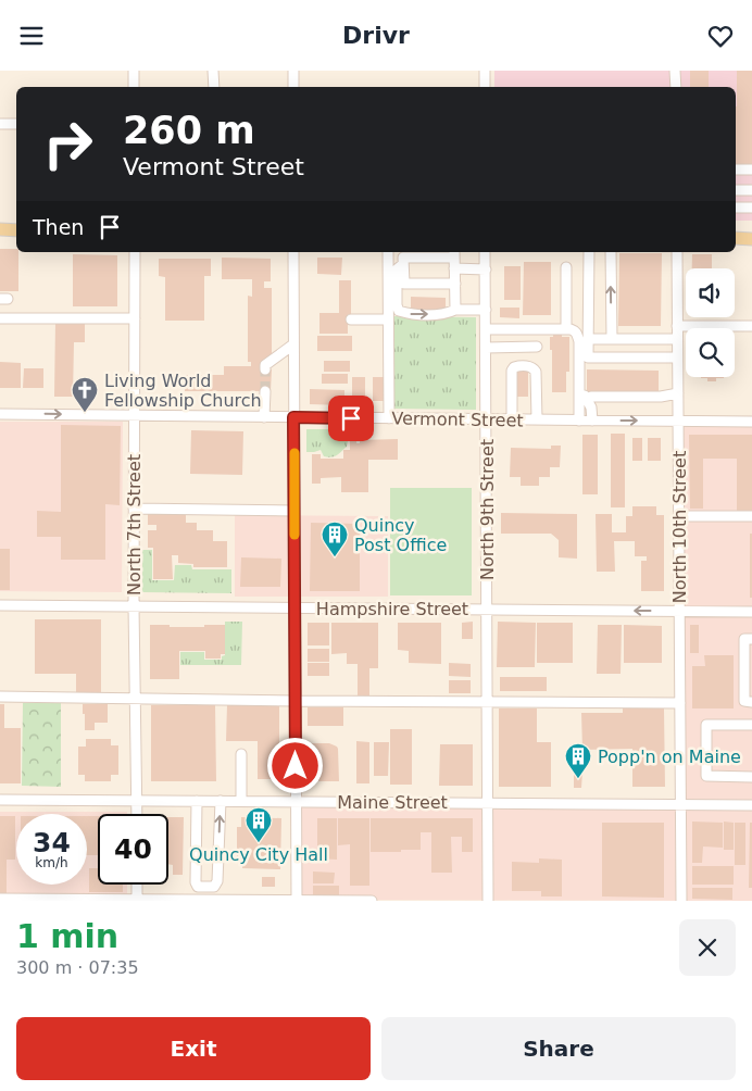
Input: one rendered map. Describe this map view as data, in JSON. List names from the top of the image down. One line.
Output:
{"streets":{"street":["Vermont Street","North 9th Street","North 7th Street","North 10th Street","Hampshire Street","Maine Street"]},"crossings":[["Vermont Street","North 9th Street"],["Vermont Street","North 7th Street"],["Vermont Street","North 10th Street"],["North 9th Street","Hampshire Street"],["North 9th Street","Maine Street"],["North 7th Street","Hampshire Street"],["North 7th Street","Maine Street"],["North 10th Street","Hampshire Street"],["North 10th Street","Maine Street"]],"places":{"church":["Living World Fellowship Church"],"building":["Quincy Post Office","Popp'n on Maine","Quincy City Hall"]},"page":{"header":"Drivr","turn":["260 m","Vermont Street"],"then":"Then","speed":"34 km/h","limit":"40","heading":["1 min","300 m · 07:35"],"buttons":["Exit","Share"]}}
